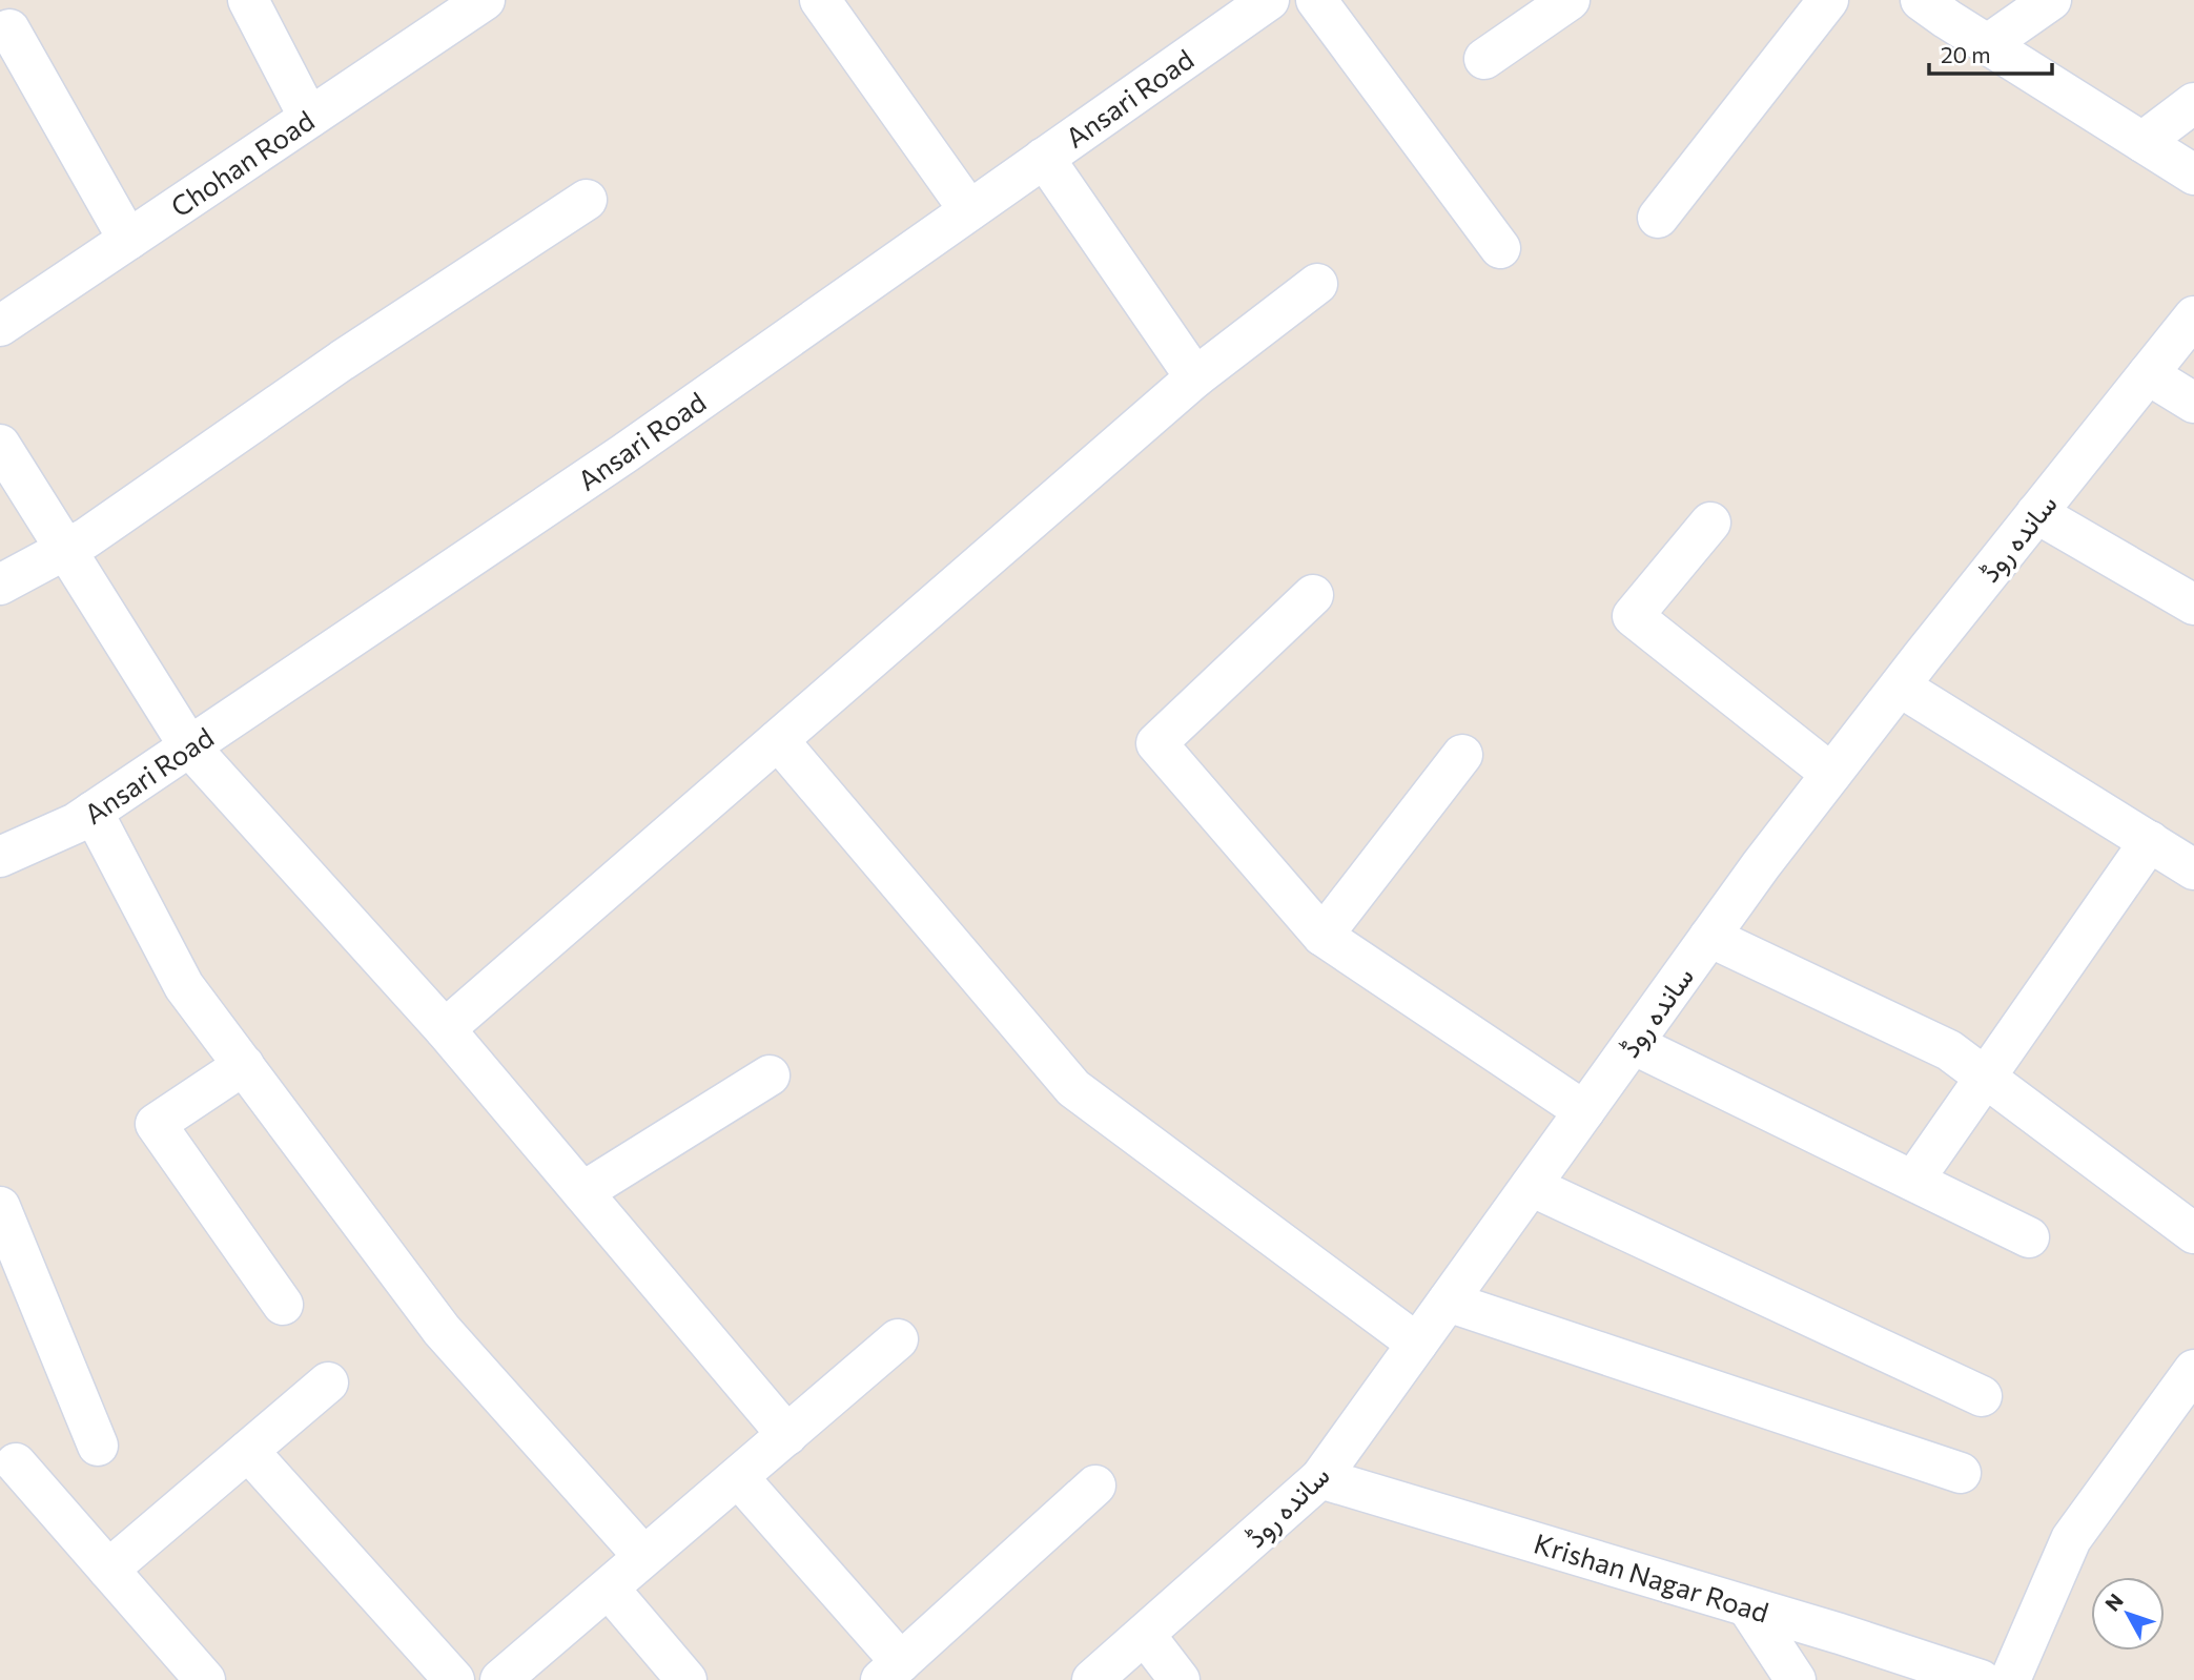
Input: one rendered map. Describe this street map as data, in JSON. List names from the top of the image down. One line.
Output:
{"streets":{"street":["Ansari Road","Chohan Road","ساندہ روڈ","Krishan Nagar Road"]},"crossings":[["ساندہ روڈ","Krishan Nagar Road"]],"scale_bar":"20 m","north":"top left"}
